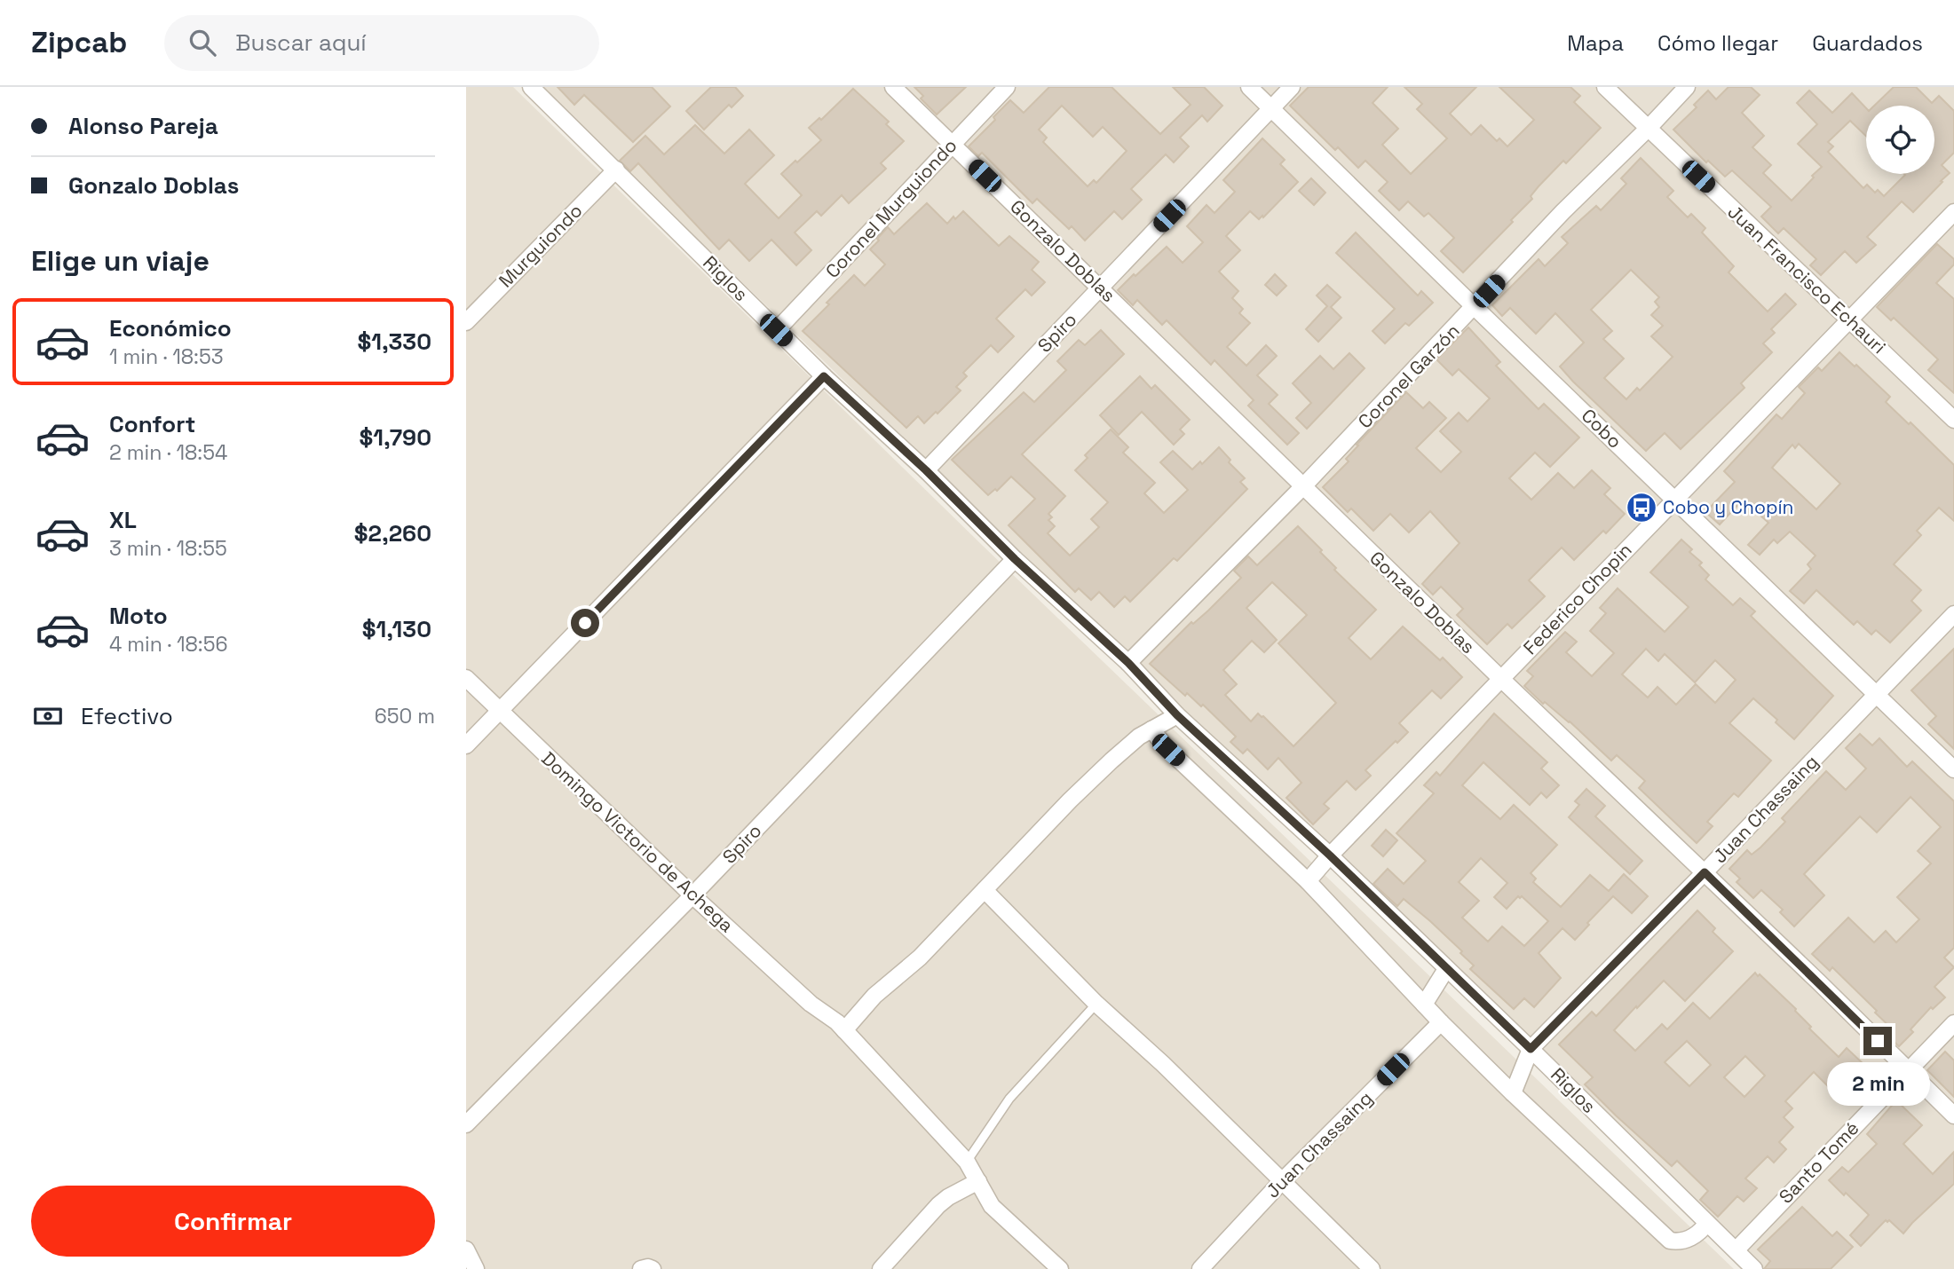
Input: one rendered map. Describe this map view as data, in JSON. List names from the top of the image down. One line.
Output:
{"streets":{"street":["Coronel Murguiondo","Murguiondo","Gonzalo Doblas","Riglos","Juan Francisco Echauri","Spiro","Coronel Garzón","Cobo","Federico Chopin","Juan Chassaing","Domingo Victorio de Achega","Santo Tomé"]},"crossings":[["Coronel Murguiondo","Gonzalo Doblas"],["Coronel Murguiondo","Riglos"],["Murguiondo","Riglos"],["Gonzalo Doblas","Spiro"],["Gonzalo Doblas","Coronel Garzón"],["Gonzalo Doblas","Federico Chopin"],["Gonzalo Doblas","Juan Chassaing"],["Gonzalo Doblas","Santo Tomé"],["Riglos","Spiro"],["Riglos","Coronel Garzón"],["Riglos","Federico Chopin"],["Riglos","Juan Chassaing"],["Riglos","Santo Tomé"],["Juan Francisco Echauri","Coronel Garzón"],["Juan Francisco Echauri","Federico Chopin"],["Spiro","Cobo"],["Spiro","Domingo Victorio de Achega"],["Coronel Garzón","Cobo"],["Cobo","Federico Chopin"],["Cobo","Juan Chassaing"]],"places":{"bus stop":["Cobo y Chopín"]},"page":{"header":"Zipcab","search":"Buscar aquí","nav":["Mapa","Cómo llegar","Guardados"],"banner":["Alonso Pareja","Gonzalo Doblas"],"heading":"Elige un viaje","list":[{"name":"Económico","note":"1 min · 18:53","value":"$1,330"},{"name":"Confort","note":"2 min · 18:54","value":"$1,790"},{"name":"XL","note":"3 min · 18:55","value":"$2,260"},{"name":"Moto","note":"4 min · 18:56","value":"$1,130"}],"pay":["Efectivo","650 m"],"bubble":"2 min","buttons":"Confirmar"}}
